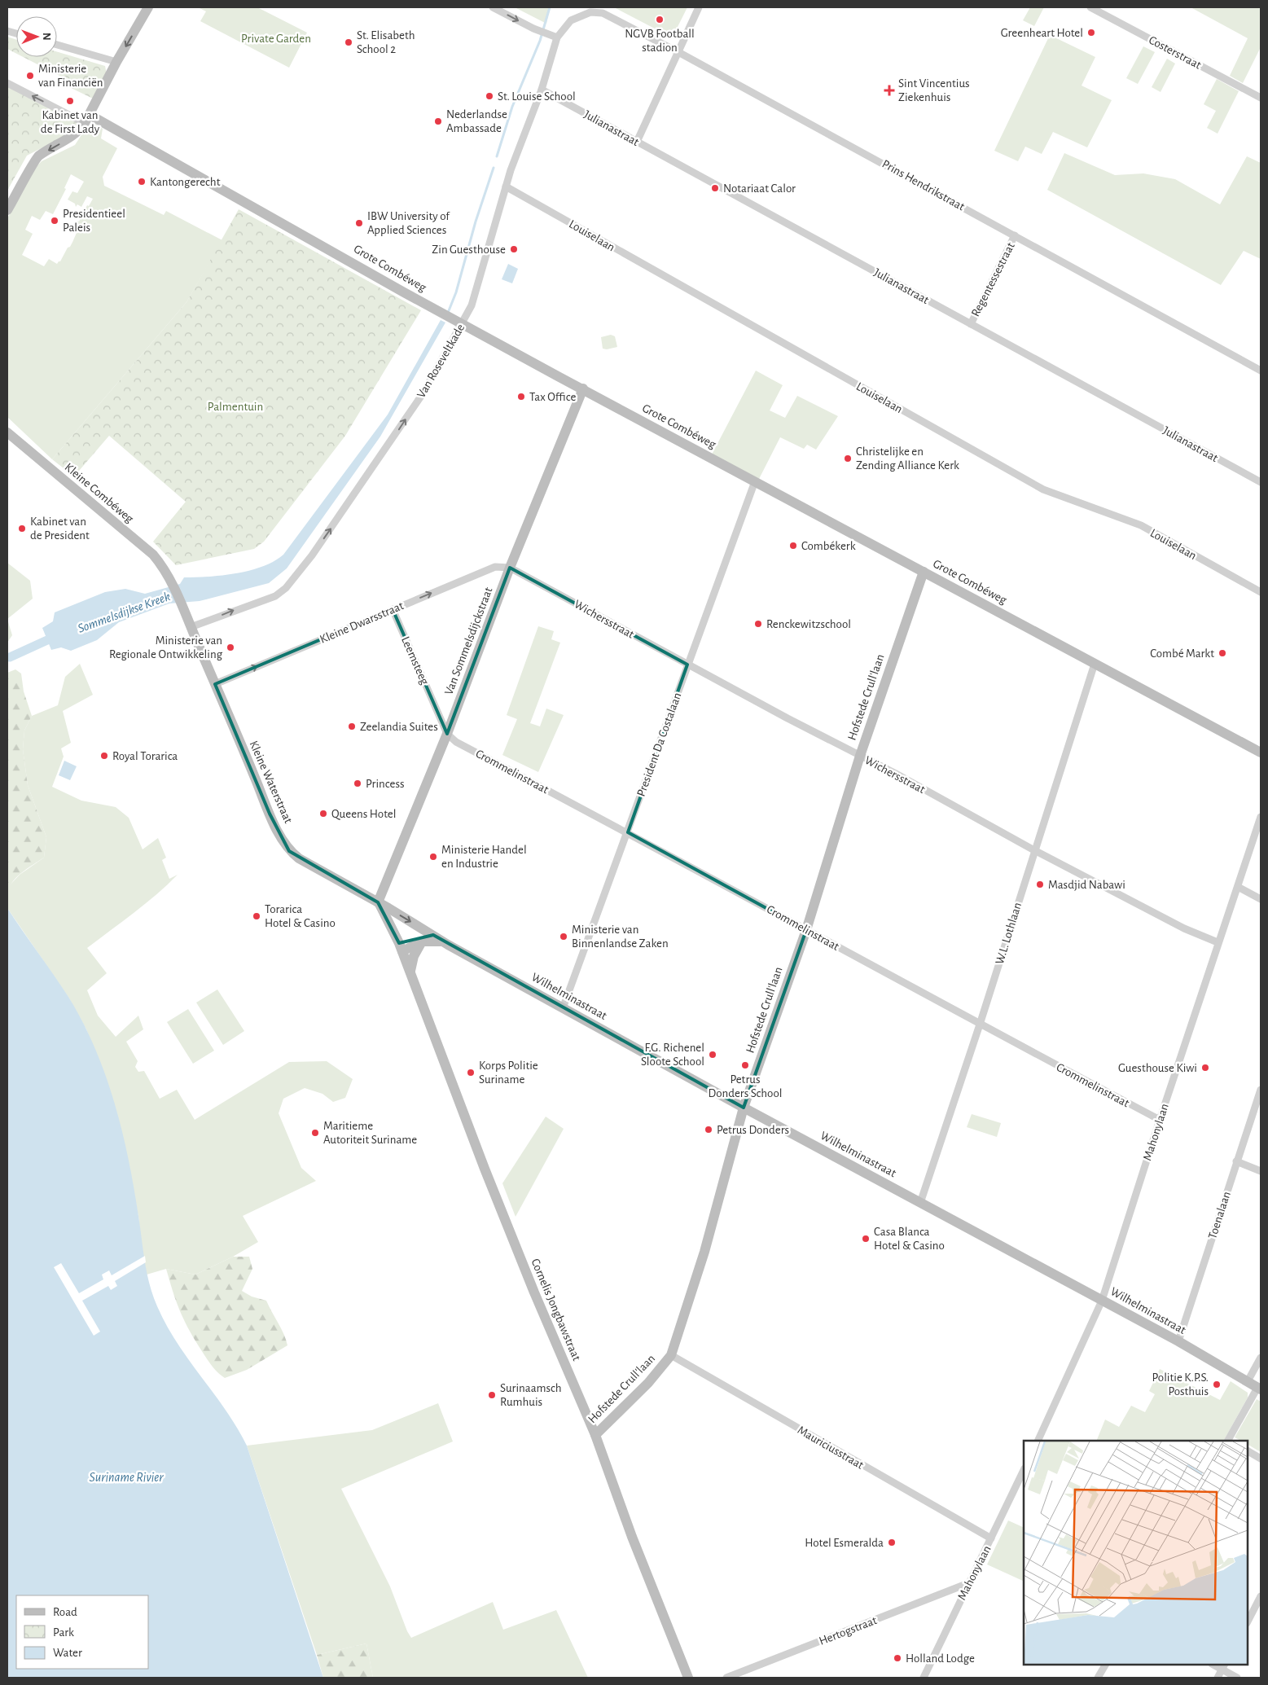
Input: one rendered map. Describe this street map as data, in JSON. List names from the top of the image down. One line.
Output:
{"streets":{"street":["Costerstraat","Julianastraat","Prins Hendrikstraat","Louiselaan","Grote Combéweg","Regentessestraat","Van Roseveltkade","Kleine Combéweg","Wichersstraat","Kleine Dwarsstraat","Van Sommelsdijckstraat","Leemsteeg","Hofstede Crull'laan","President Da Costalaan","Crommelinstraat","Kleine Waterstraat","W.L. Lothlaan","Wilhelminastraat","Mahonylaan","Toenalaan","Cornelis Jongbawstraat","Mauriciusstraat","Hertogstraat"]},"crossings":[["Julianastraat","Regentessestraat"],["Julianastraat","Van Roseveltkade"],["Prins Hendrikstraat","Regentessestraat"],["Prins Hendrikstraat","Van Roseveltkade"],["Louiselaan","Van Roseveltkade"],["Grote Combéweg","Van Roseveltkade"],["Grote Combéweg","Van Sommelsdijckstraat"],["Grote Combéweg","Hofstede Crull'laan"],["Grote Combéweg","President Da Costalaan"],["Grote Combéweg","W.L. Lothlaan"],["Van Roseveltkade","Kleine Waterstraat"],["Kleine Combéweg","Kleine Waterstraat"],["Wichersstraat","Kleine Dwarsstraat"],["Wichersstraat","Van Sommelsdijckstraat"],["Wichersstraat","Hofstede Crull'laan"],["Wichersstraat","President Da Costalaan"],["Wichersstraat","W.L. Lothlaan"],["Wichersstraat","Mahonylaan"],["Kleine Dwarsstraat","Van Sommelsdijckstraat"],["Kleine Dwarsstraat","Leemsteeg"],["Kleine Dwarsstraat","Kleine Waterstraat"],["Van Sommelsdijckstraat","Leemsteeg"],["Van Sommelsdijckstraat","Crommelinstraat"],["Van Sommelsdijckstraat","Kleine Waterstraat"],["Leemsteeg","Crommelinstraat"],["Hofstede Crull'laan","Crommelinstraat"],["Hofstede Crull'laan","Wilhelminastraat"],["Hofstede Crull'laan","Cornelis Jongbawstraat"],["Hofstede Crull'laan","Mauriciusstraat"],["President Da Costalaan","Crommelinstraat"],["President Da Costalaan","Wilhelminastraat"],["Crommelinstraat","W.L. Lothlaan"],["Crommelinstraat","Mahonylaan"],["Kleine Waterstraat","Wilhelminastraat"],["W.L. Lothlaan","Wilhelminastraat"],["Wilhelminastraat","Mahonylaan"],["Wilhelminastraat","Toenalaan"],["Wilhelminastraat","Cornelis Jongbawstraat"],["Mahonylaan","Mauriciusstraat"],["Mahonylaan","Hertogstraat"]],"one_way":["Van Roseveltkade","Kleine Dwarsstraat"],"water":["Sommelsdijkse Kreek","Suriname Rivier"],"parks":["Private Garden","Palmentuin"],"places":{"other":["NGVB Football stadion","Greenheart Hotel","St. Elisabeth School 2","Ministerie van Financiën","St. Louise School","Kabinet van de First Lady","Nederlandse Ambassade","Kantongerecht","Notariaat Calor","Presidentieel Paleis","IBW University of Applied Sciences","Zin Guesthouse","Tax Office","Christelijke en Zending Alliance Kerk","Kabinet van de President","Combékerk","Renckewitzschool","Ministerie van Regionale Ontwikkeling","Combé Markt","Zeelandia Suites","Royal Torarica","Princess","Queens Hotel","Ministerie Handel en Industrie","Masdjid Nabawi","Torarica Hotel & Casino","Ministerie van Binnenlandse Zaken","F.G. Richenel Sloote School","Petrus Donders School","Guesthouse Kiwi","Korps Politie Suriname","Petrus Donders","Maritieme Autoriteit Suriname","Casa Blanca Hotel & Casino","Politie K.P.S. Posthuis","Surinaamsch Rumhuis","Hotel Esmeralda","Holland Lodge"],"health":["Sint Vincentius Ziekenhuis"]},"legend":["Road","Park","Water"],"north":"right"}
